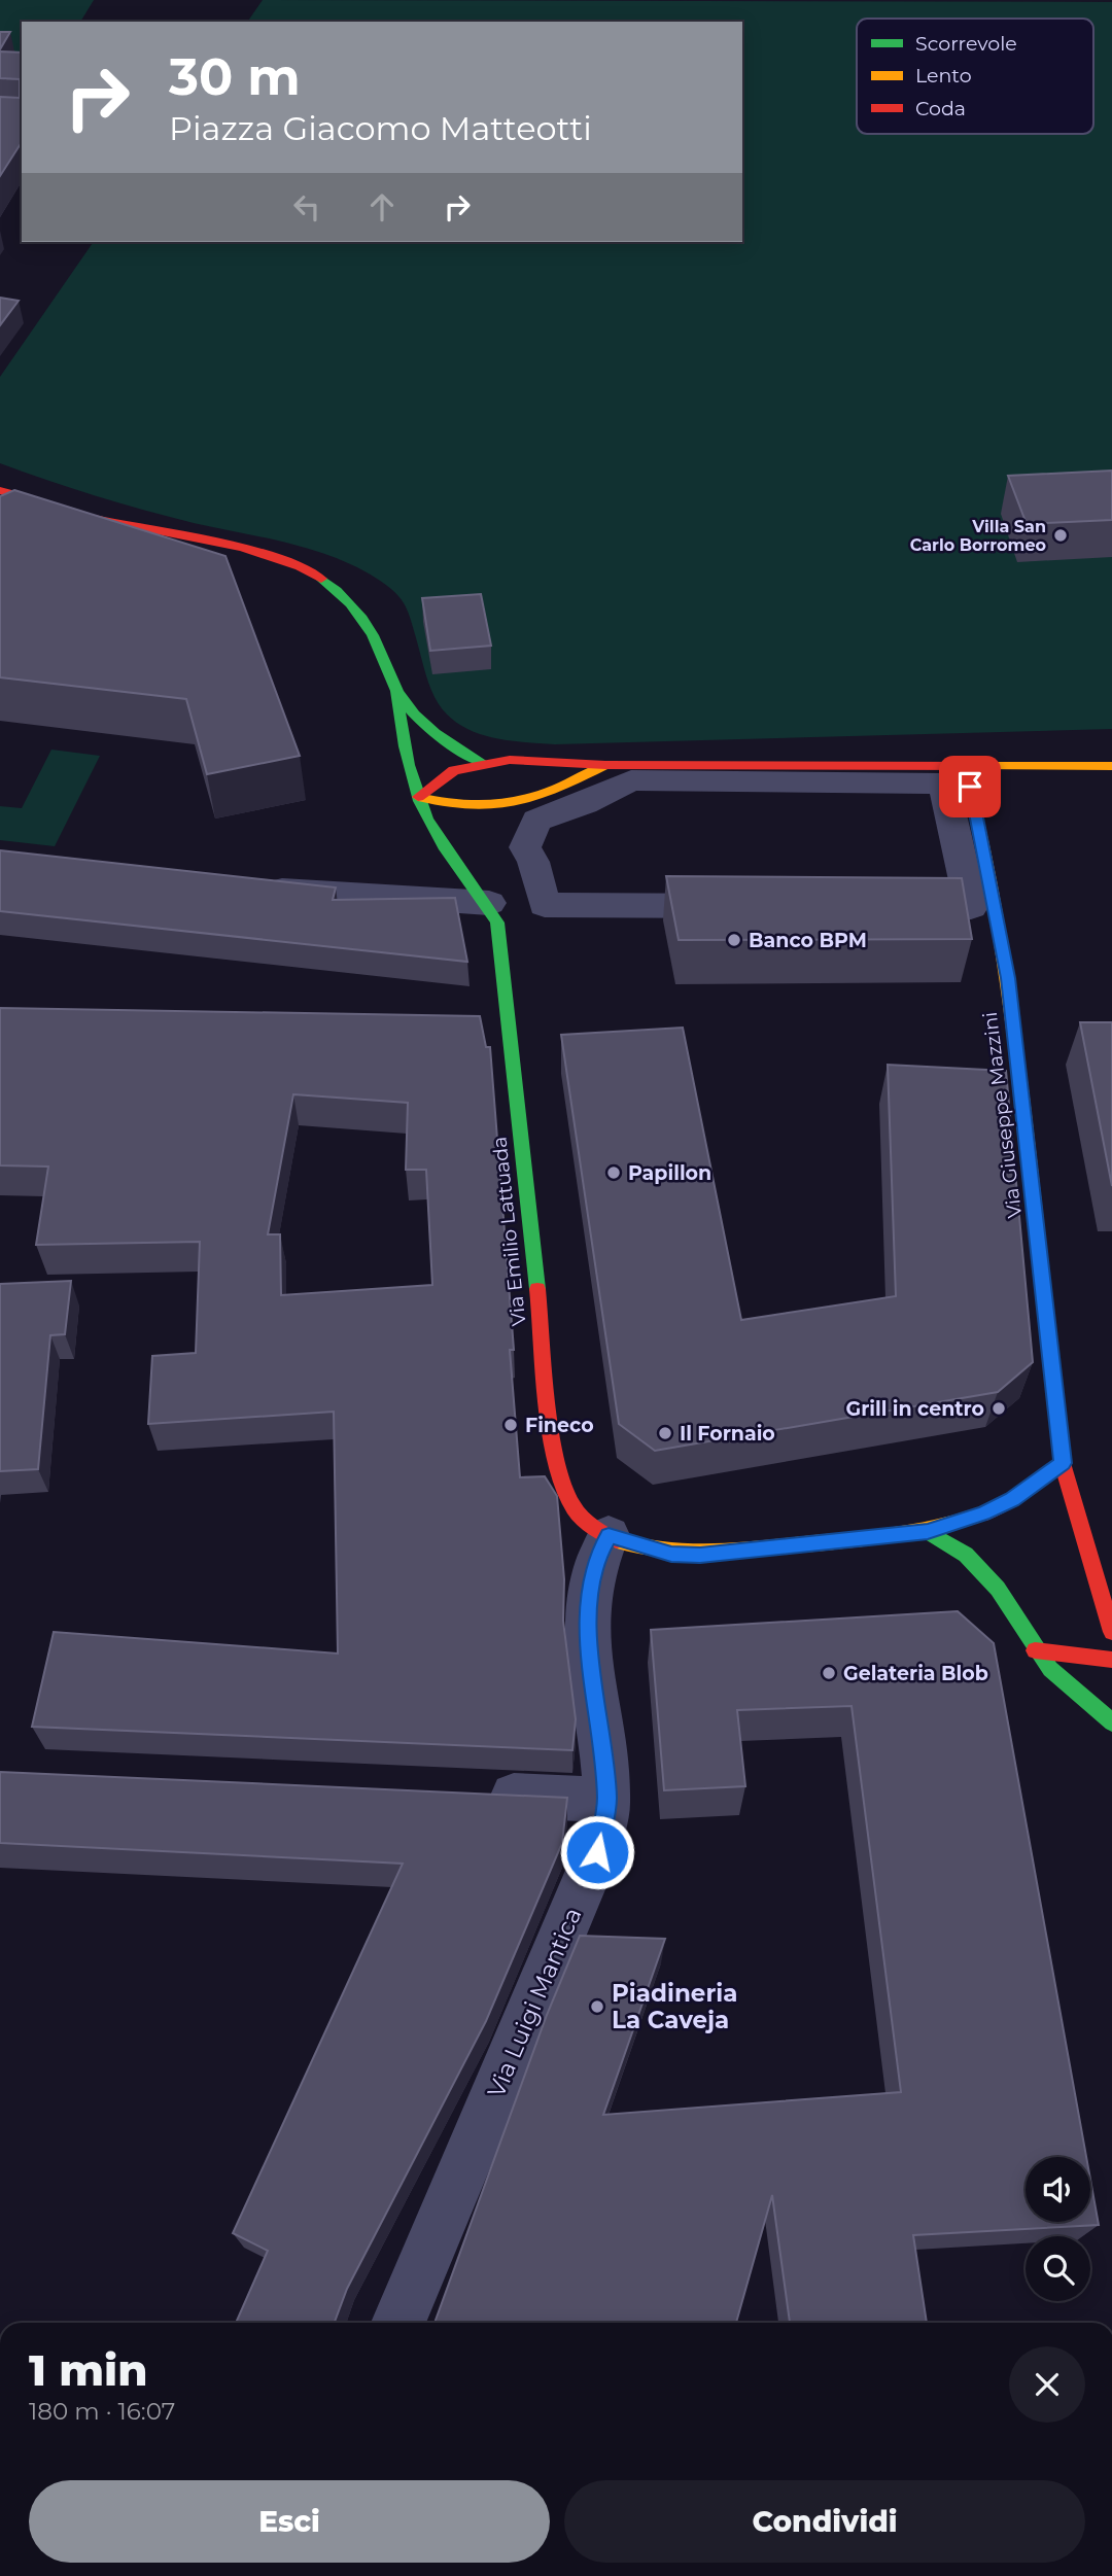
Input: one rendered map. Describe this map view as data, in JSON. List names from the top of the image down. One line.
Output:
{"streets":{"street":["Via Giuseppe Mazzini","Via Emilio Lattuada","Via Luigi Mantica"]},"crossings":[["Via Giuseppe Mazzini","Via Emilio Lattuada"],["Via Emilio Lattuada","Via Luigi Mantica"]],"places":["Villa San Carlo Borromeo","Banco BPM","Papillon","Grill in centro","Fineco","Il Fornaio","Gelateria Blob","Piadineria La Caveja"],"legend":["Scorrevole","Lento","Coda"],"page":{"turn":["30 m","Piazza Giacomo Matteotti"],"heading":["1 min","180 m · 16:07"],"buttons":["Esci","Condividi"]}}
